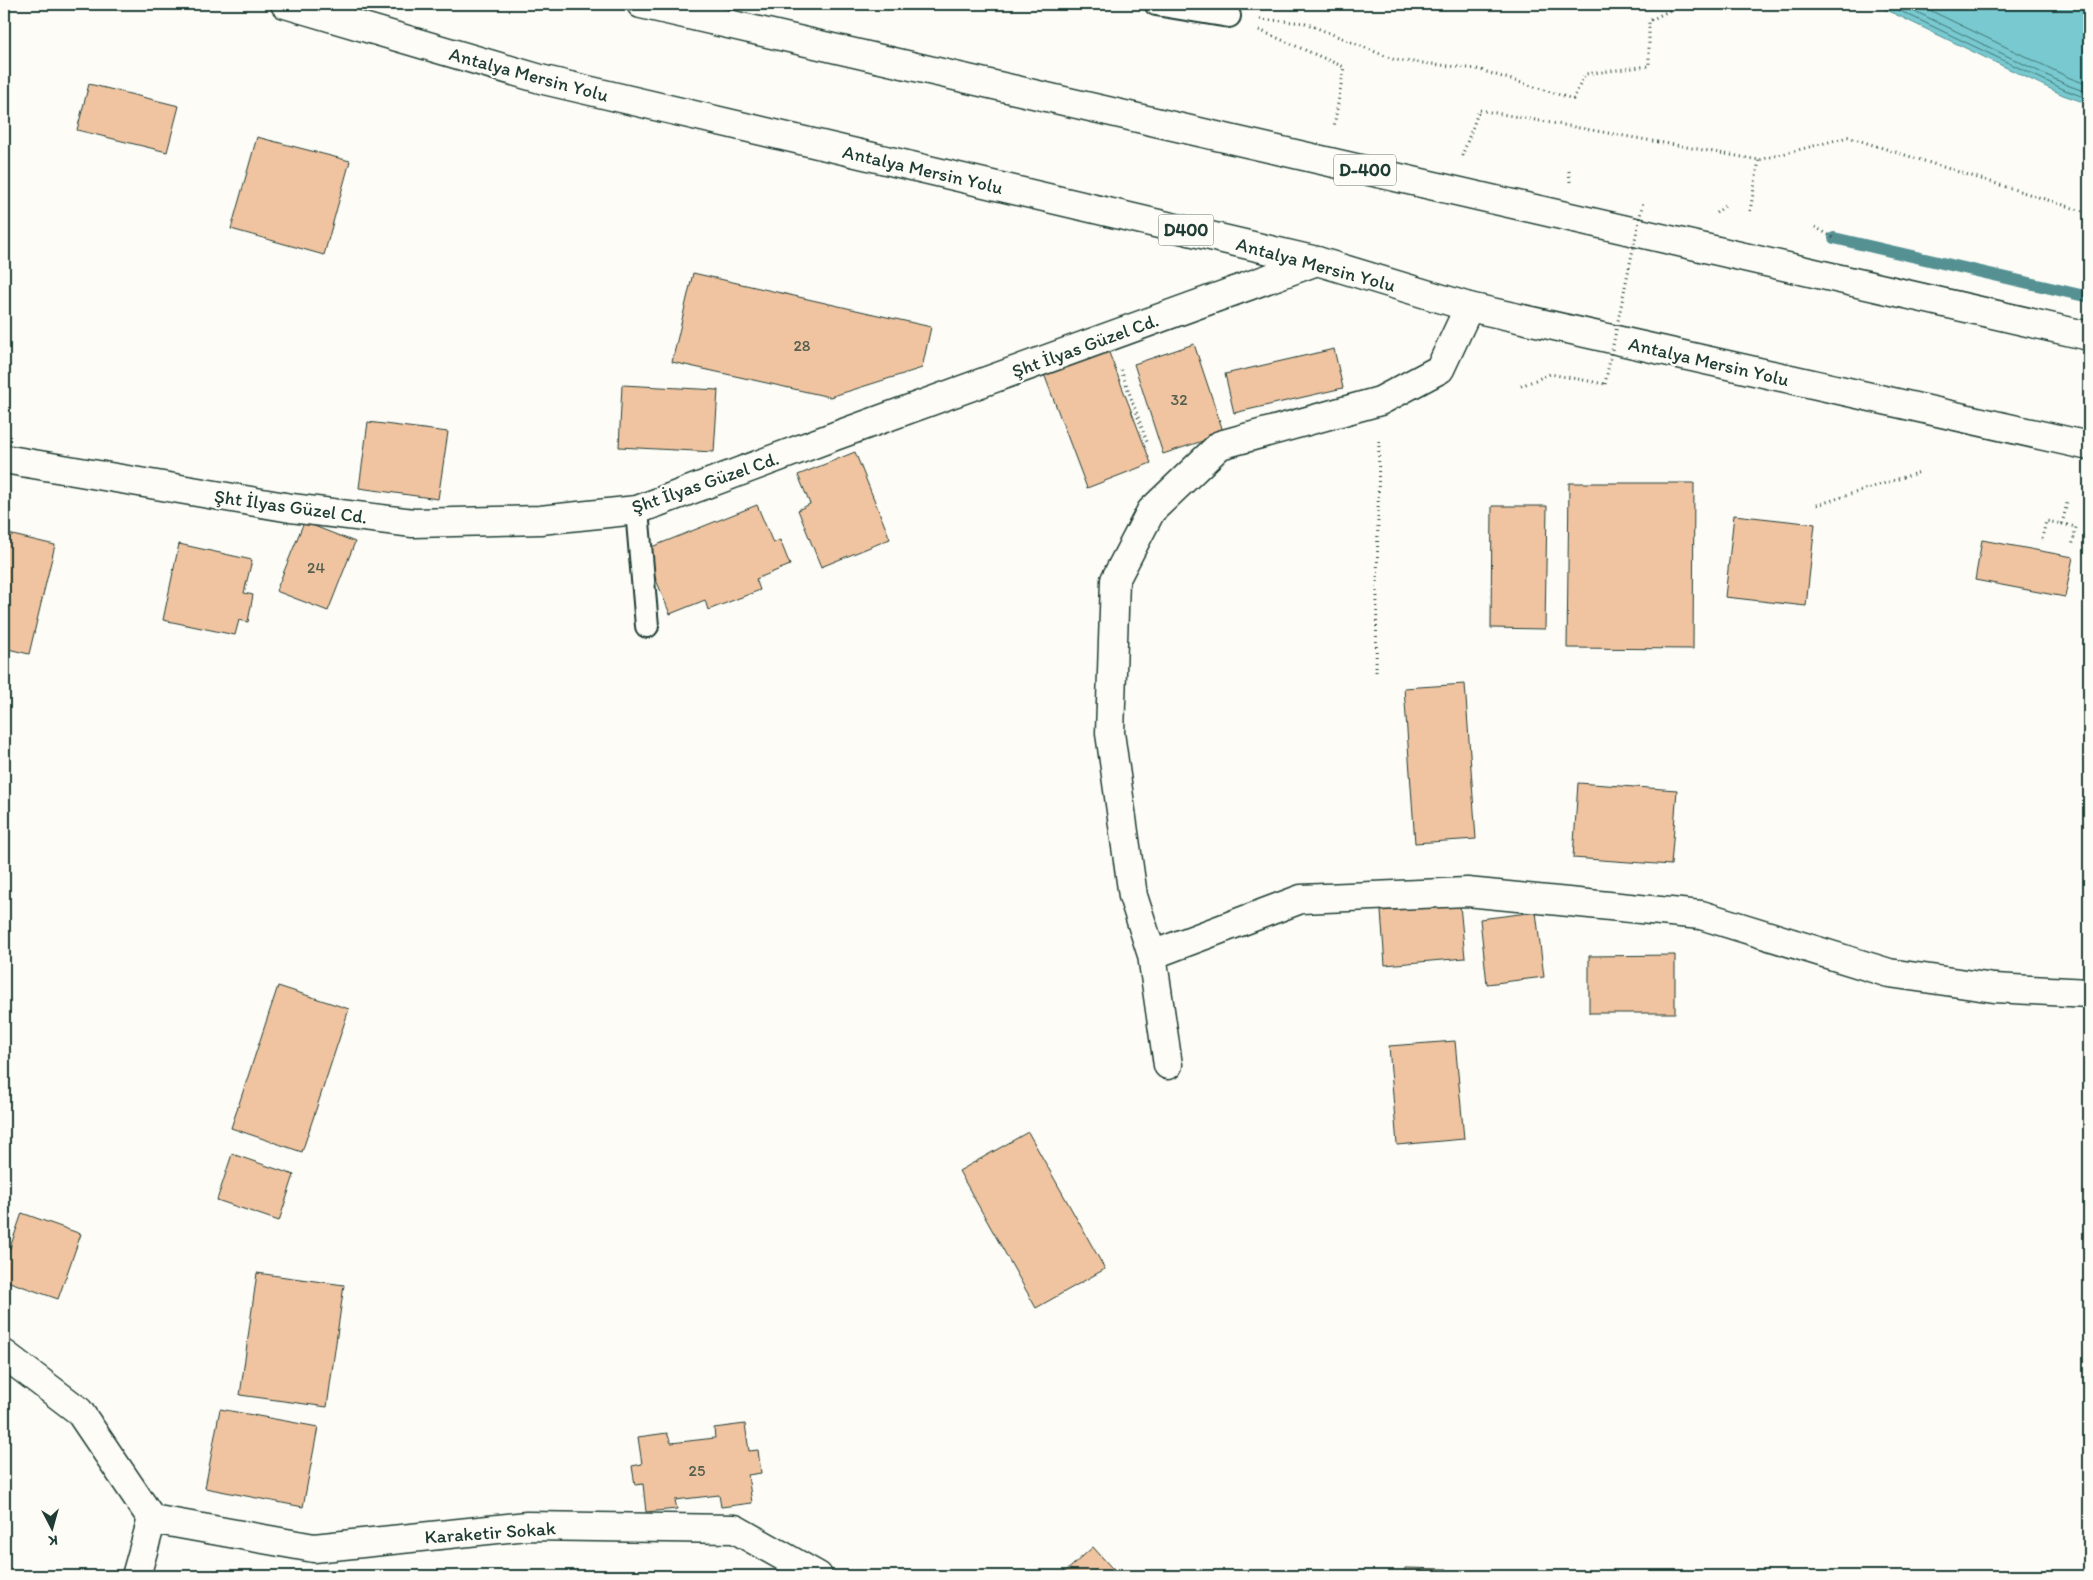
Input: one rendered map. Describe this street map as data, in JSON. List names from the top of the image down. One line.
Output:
{"streets":{"main road":["Antalya Mersin Yolu","D-400","D400","Şht İlyas Güzel Cd.","Karaketir Sokak"]},"crossings":[["Antalya Mersin Yolu","Şht İlyas Güzel Cd."]],"house_numbers":["28","32","24","25"],"north":"bottom"}
